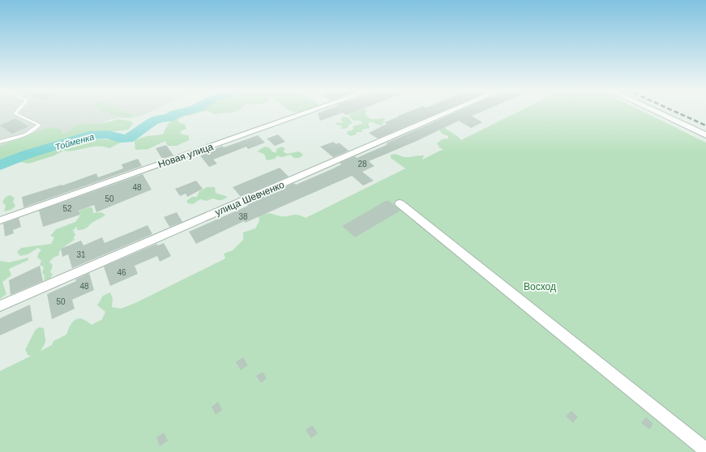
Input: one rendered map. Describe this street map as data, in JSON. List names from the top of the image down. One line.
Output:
{"streets":{"street":["Новая улица","улица Шевченко"]},"water":["Тойменка"],"parks":["Восход"],"house_numbers":["28","48","50","52","38","31","46","48","50"]}
